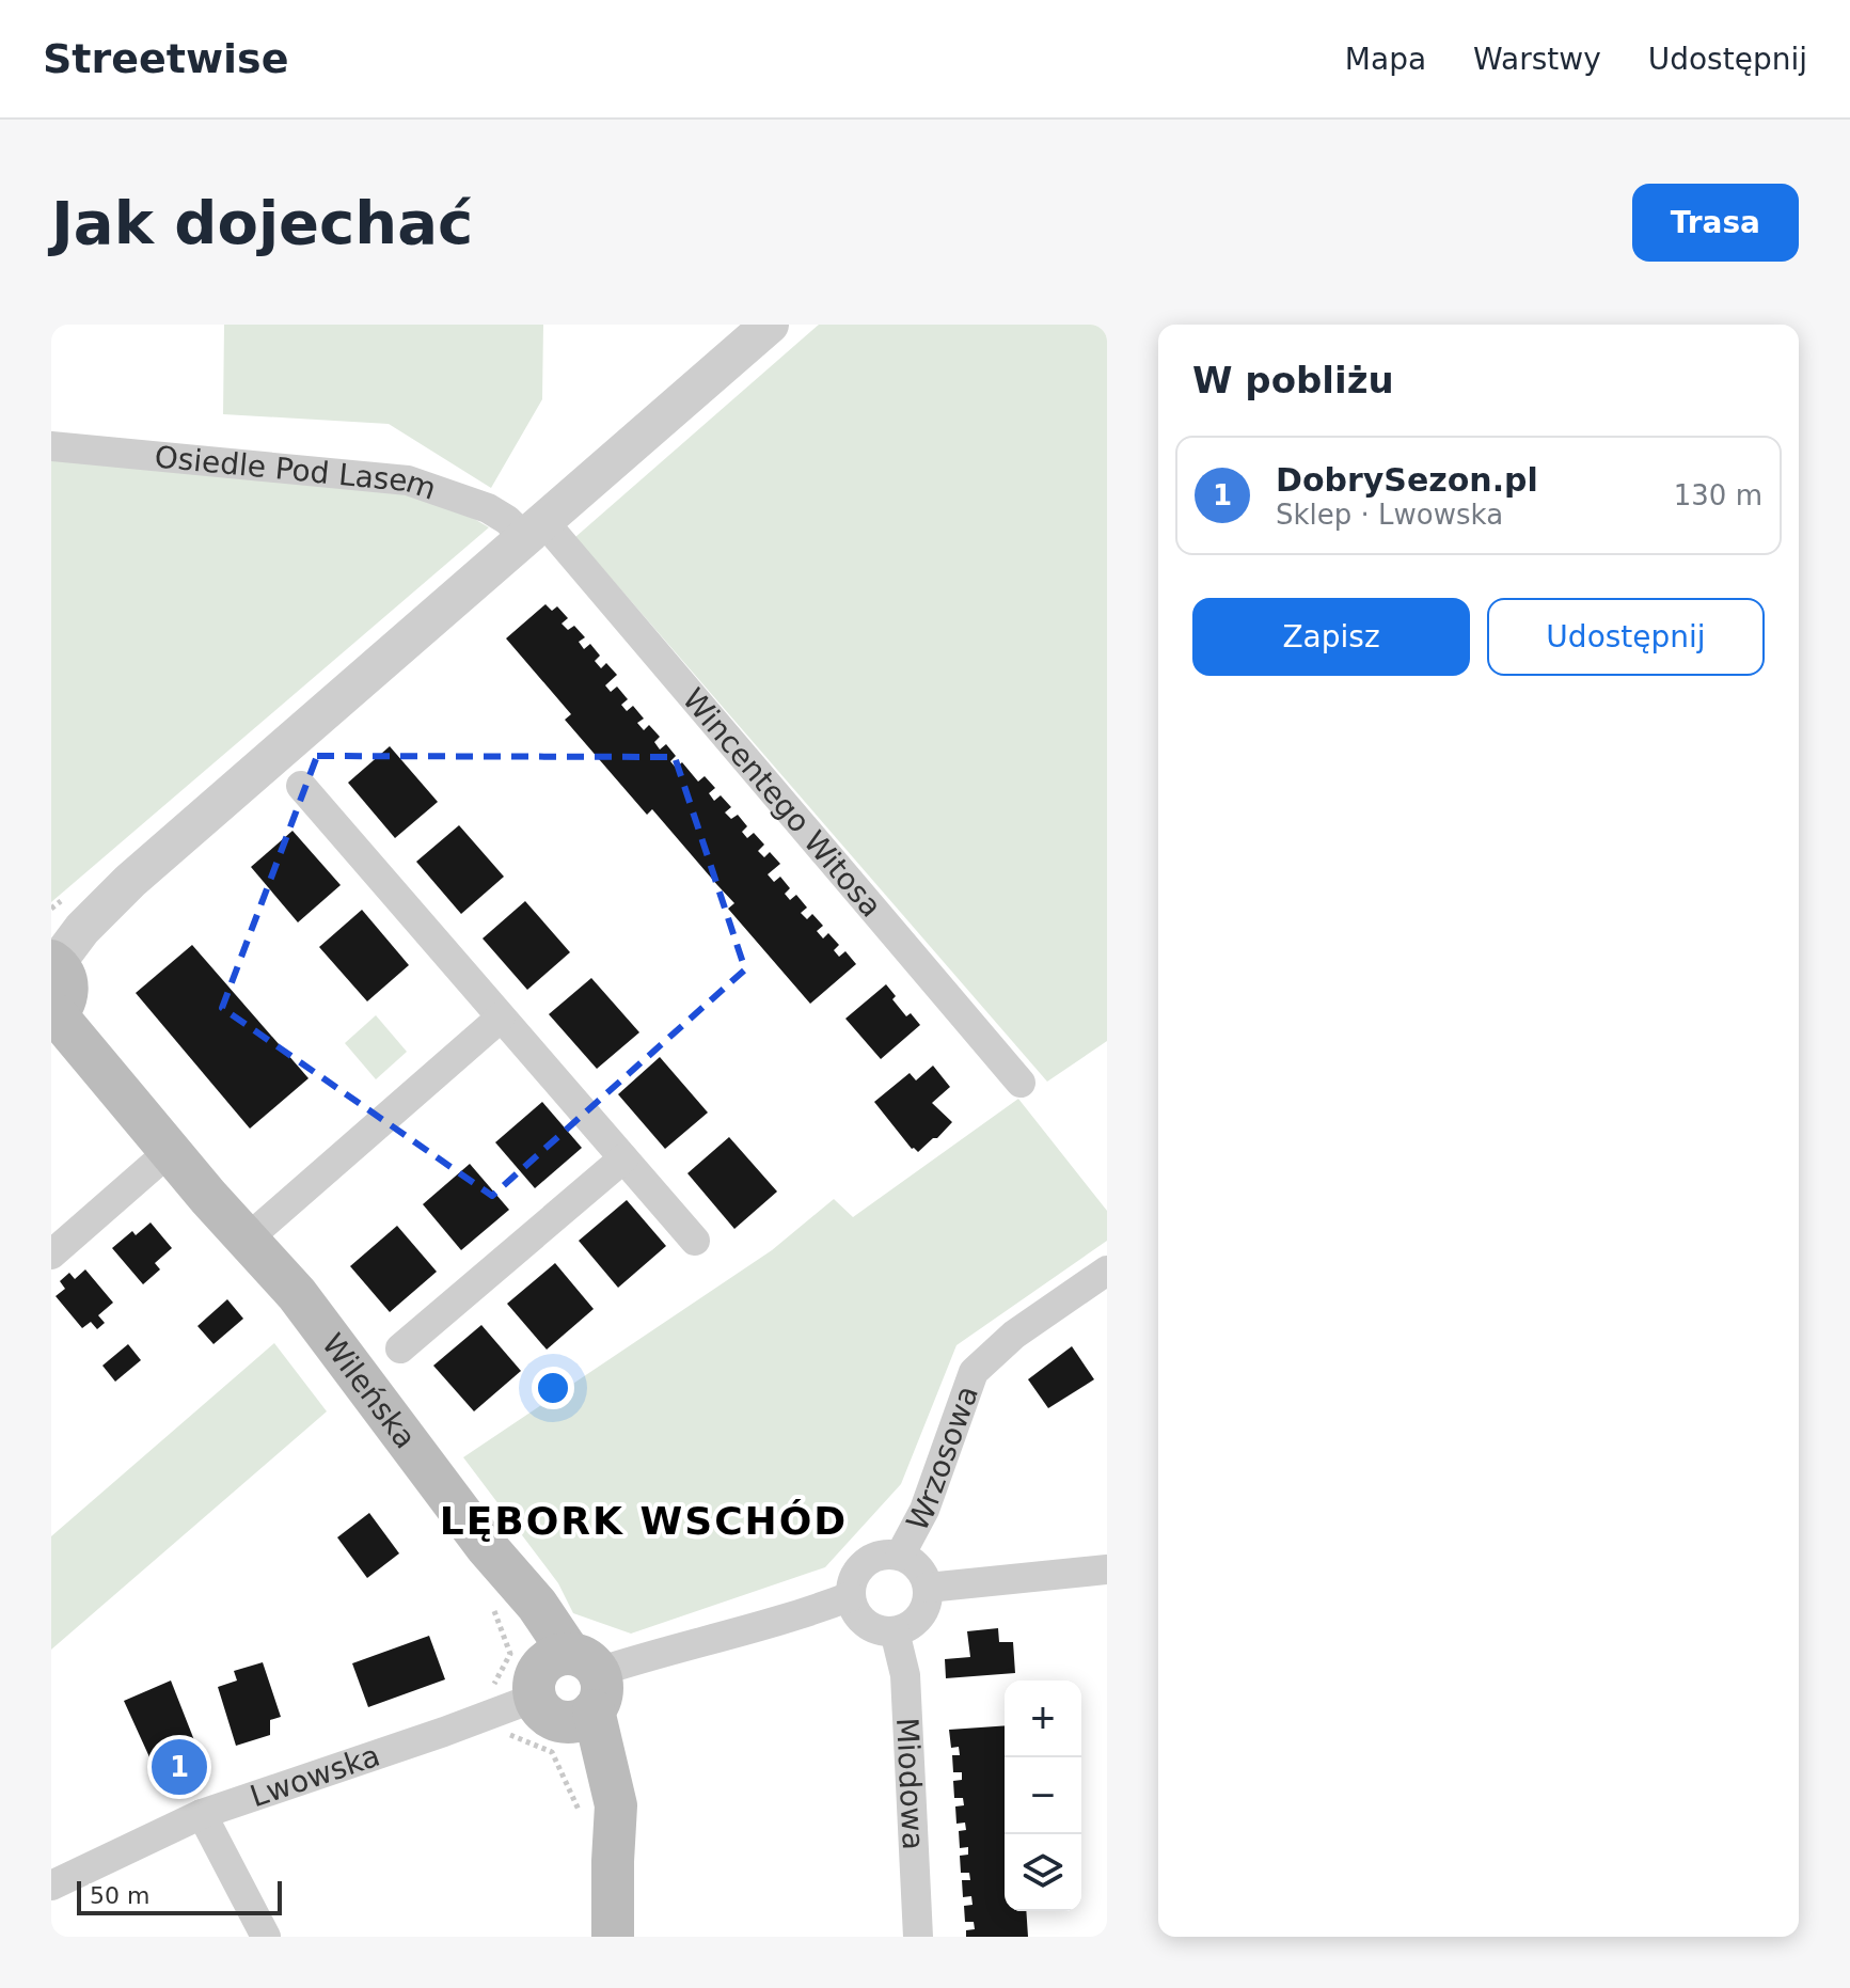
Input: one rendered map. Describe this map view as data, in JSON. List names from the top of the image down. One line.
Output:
{"streets":{"main road":["Wileńska"],"street":["Osiedle Pod Lasem","Wincentego Witosa","Wrzosowa","Lwowska","Miodowa"]},"crossings":[["Osiedle Pod Lasem","Wincentego Witosa"],["Wileńska","Lwowska"],["Wrzosowa","Miodowa"]],"districts":["LĘBORK WSCHÓD"],"scale_bar":"50 m","page":{"header":"Streetwise","nav":["Mapa","Warstwy","Udostępnij"],"buttons":["Trasa",["Zapisz","Udostępnij"]],"title":"Jak dojechać","heading":"W pobliżu","list":[{"mark":"1","name":"DobrySezon.pl","note":"Sklep · Lwowska","value":"130 m"}],"map_buttons":["+","−"],"pins":"1","scale":"50 m"}}
